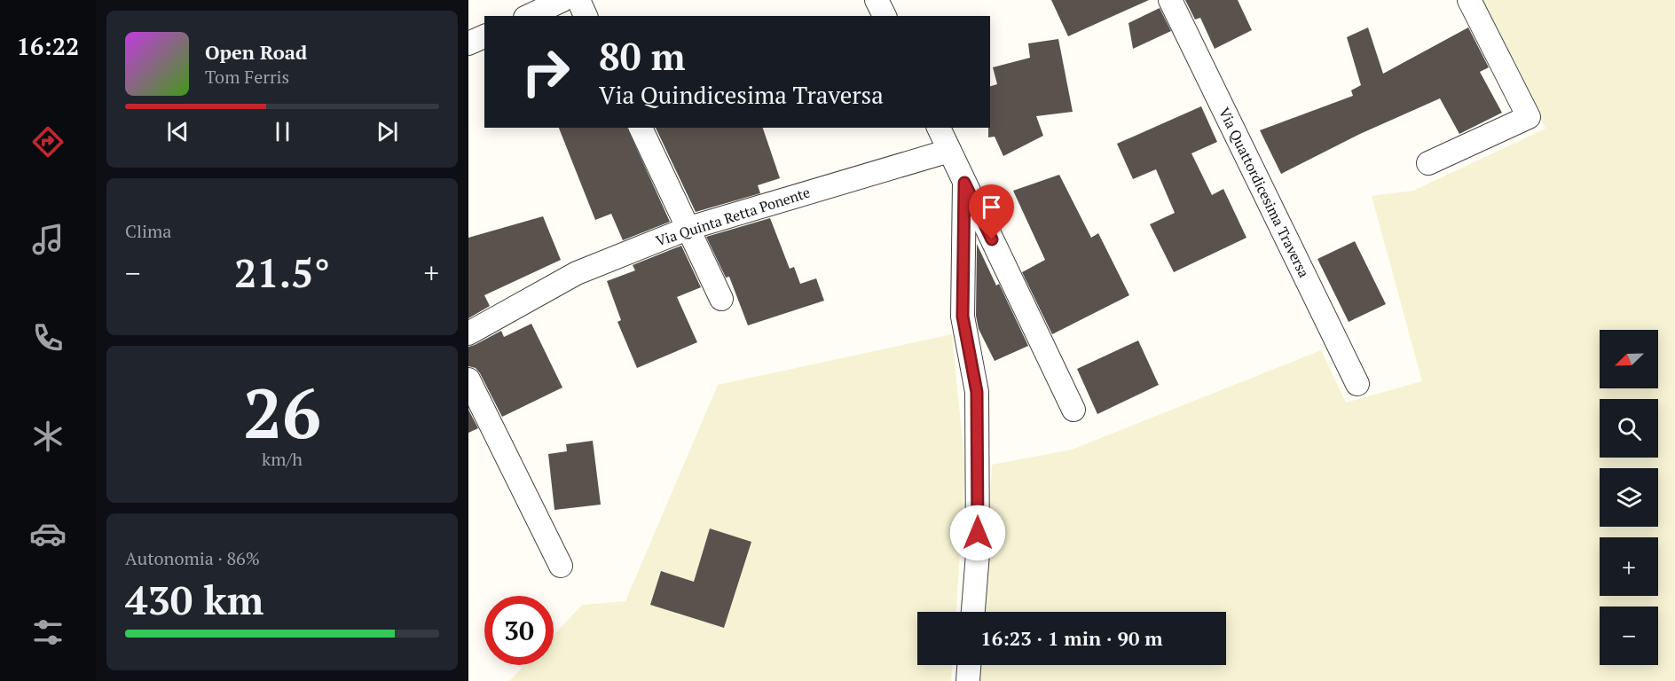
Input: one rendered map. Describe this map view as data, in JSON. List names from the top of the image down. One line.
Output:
{"streets":{"street":["Via Quattordicesima Traversa","Via Quinta Retta Ponente"]},"north":"bottom left","page":{"tabs":"16:22","turn":["80 m","Via Quindicesima Traversa"],"song":["Open Road","Tom Ferris"],"tile":["Clima",["26","km/h"],["Autonomia · 86%","430 km"]],"heat":["−","21.5°","+"],"map_buttons":["+","−"],"limit":"30","trip":"16:23 · 1 min · 90 m"}}
